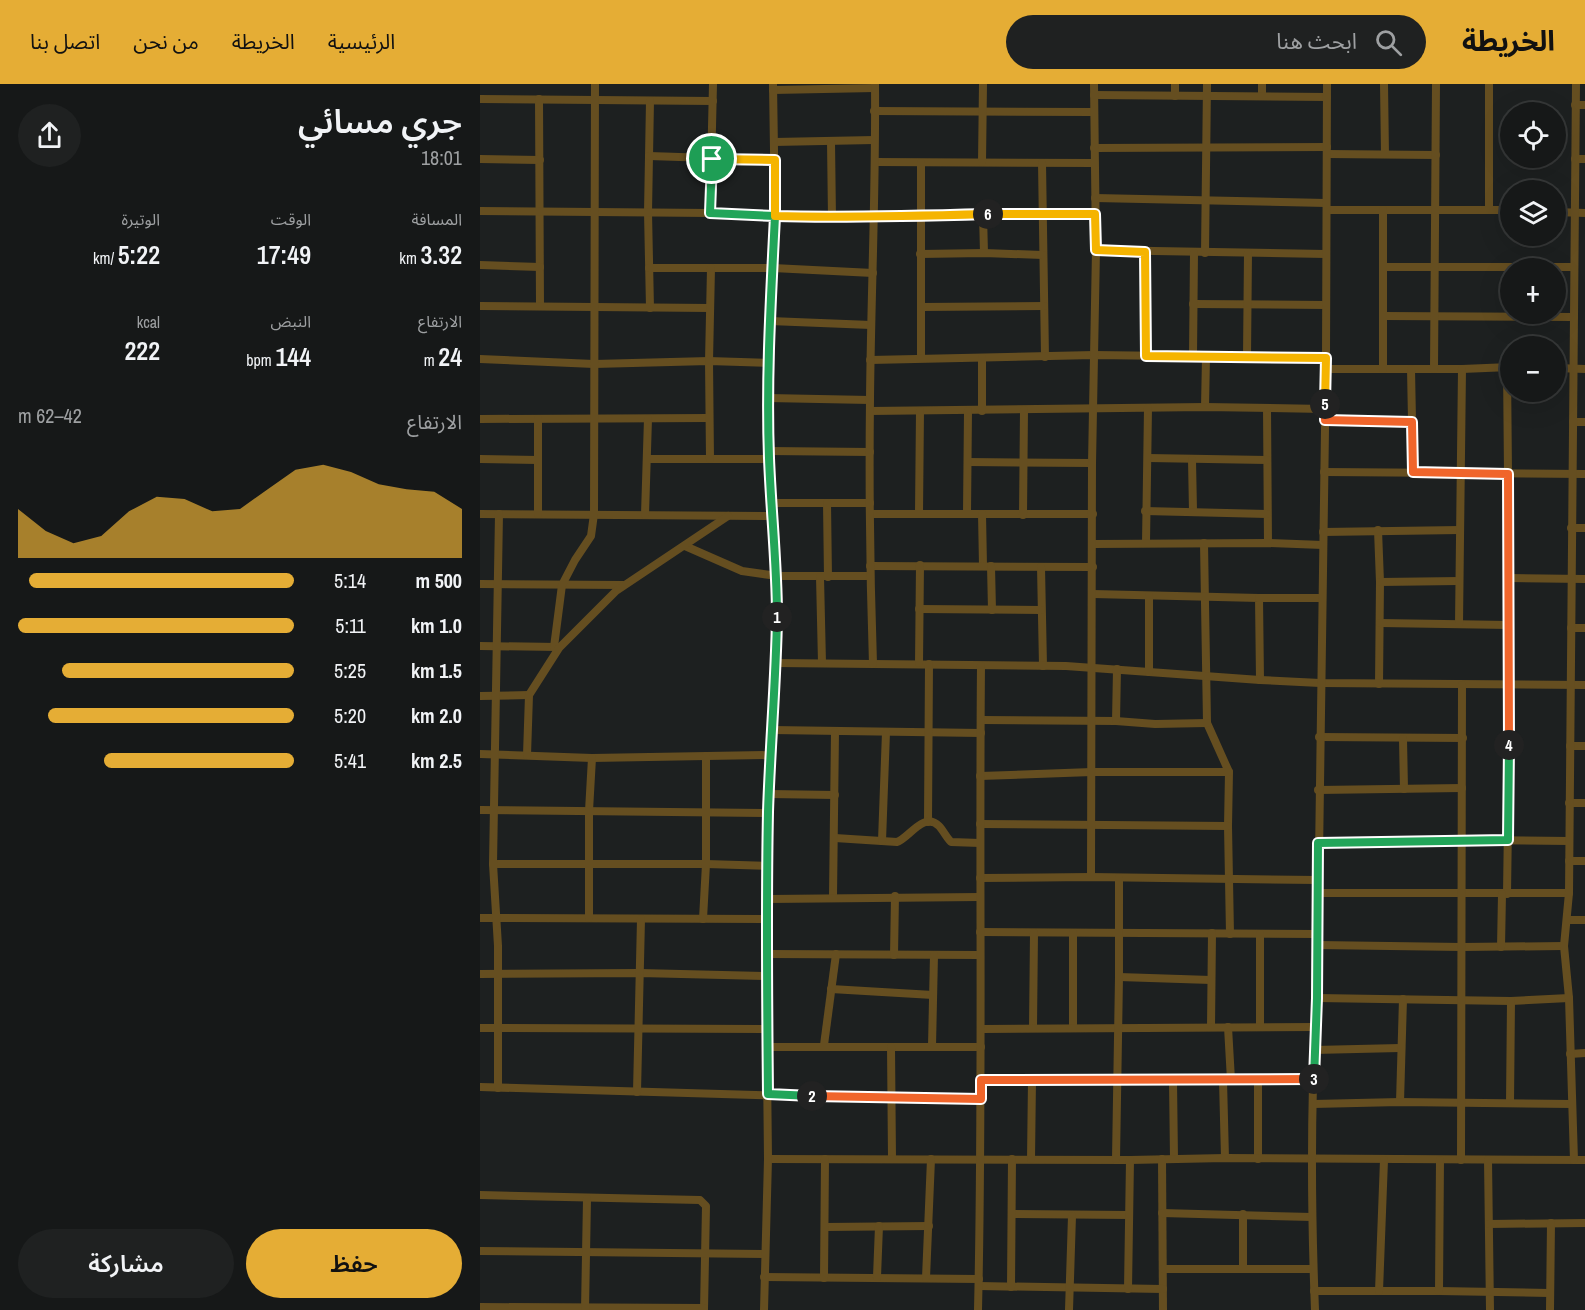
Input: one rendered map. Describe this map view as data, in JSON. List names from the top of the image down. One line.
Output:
{"page":{"header":"الخريطة","search":"ابحث هنا","nav":["الرئيسية","الخريطة","من نحن","اتصل بنا"],"heading":["جري مسائي","18:01"],"map_buttons":["+","−"],"stats":[["المسافة","3.32 km"],["الوقت","17:49"],["الوتيرة","5:22 /km"],["الارتفاع","24 m"],["النبض","144 bpm"],["kcal","222"]],"pins":["6","5","1","4","3","2"],"chart":["الارتفاع","42–62 m"],"list":[{"name":"500 m","note":"5:14"},{"name":"1.0 km","note":"5:11"},{"name":"1.5 km","note":"5:25"},{"name":"2.0 km","note":"5:20"},{"name":"2.5 km","note":"5:41"}],"buttons":["حفظ","مشاركة"]}}
